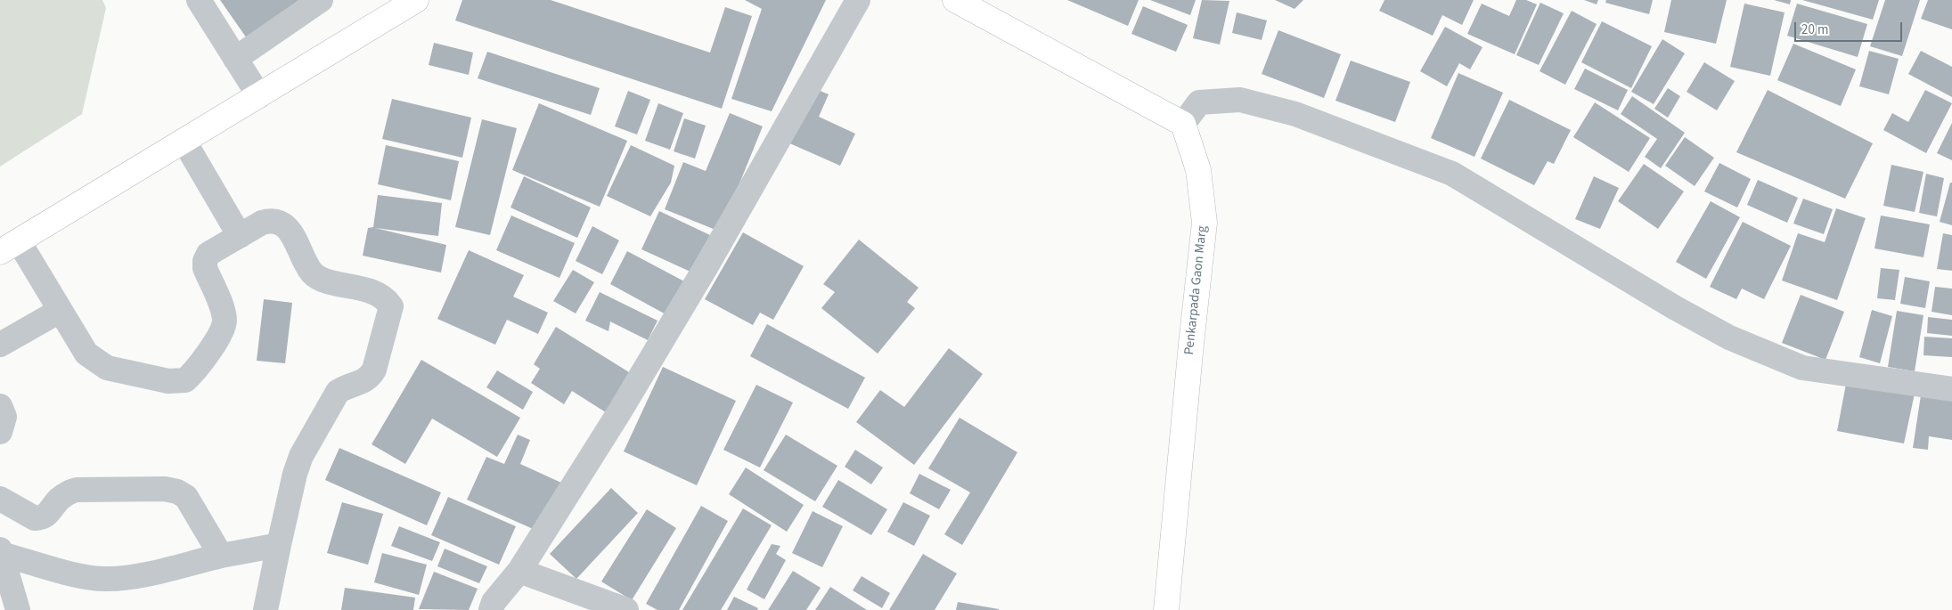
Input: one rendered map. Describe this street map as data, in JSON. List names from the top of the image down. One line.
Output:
{"streets":{"street":["Penkarpada Gaon Marg"]},"scale_bar":"20 m"}
